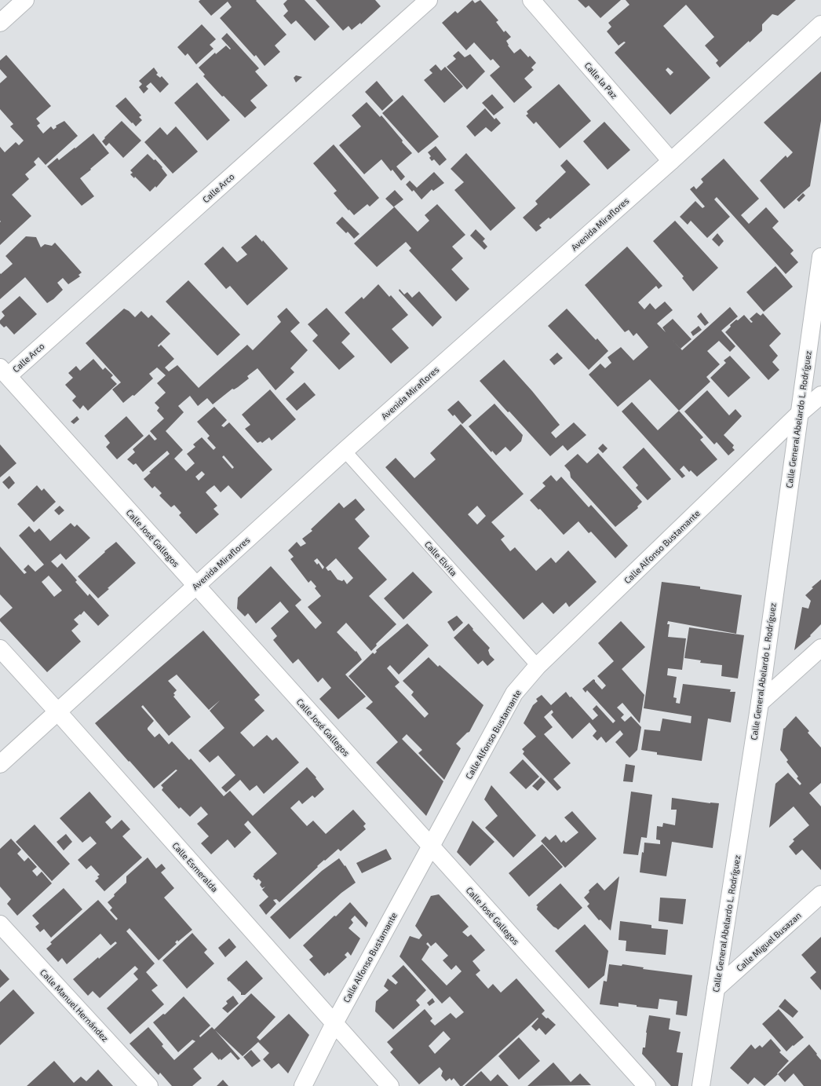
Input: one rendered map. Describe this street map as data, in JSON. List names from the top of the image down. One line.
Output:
{"streets":{"street":["Calle la Paz","Calle Arco","Avenida Miraflores","Calle General Abelardo L. Rodríguez","Calle José Gallegos","Calle Alfonso Bustamante","Calle Esmeralda","Calle Miguel Busazan","Calle Manuel Hernández"],"lane":["Calle Elvita"]},"crossings":[["Calle la Paz","Avenida Miraflores"],["Calle Arco","Calle José Gallegos"],["Avenida Miraflores","Calle José Gallegos"],["Avenida Miraflores","Calle Elvita"],["Avenida Miraflores","Calle Esmeralda"],["Calle General Abelardo L. Rodríguez","Calle Alfonso Bustamante"],["Calle General Abelardo L. Rodríguez","Calle Miguel Busazan"],["Calle José Gallegos","Calle Alfonso Bustamante"],["Calle Alfonso Bustamante","Calle Elvita"],["Calle Alfonso Bustamante","Calle Esmeralda"]]}
